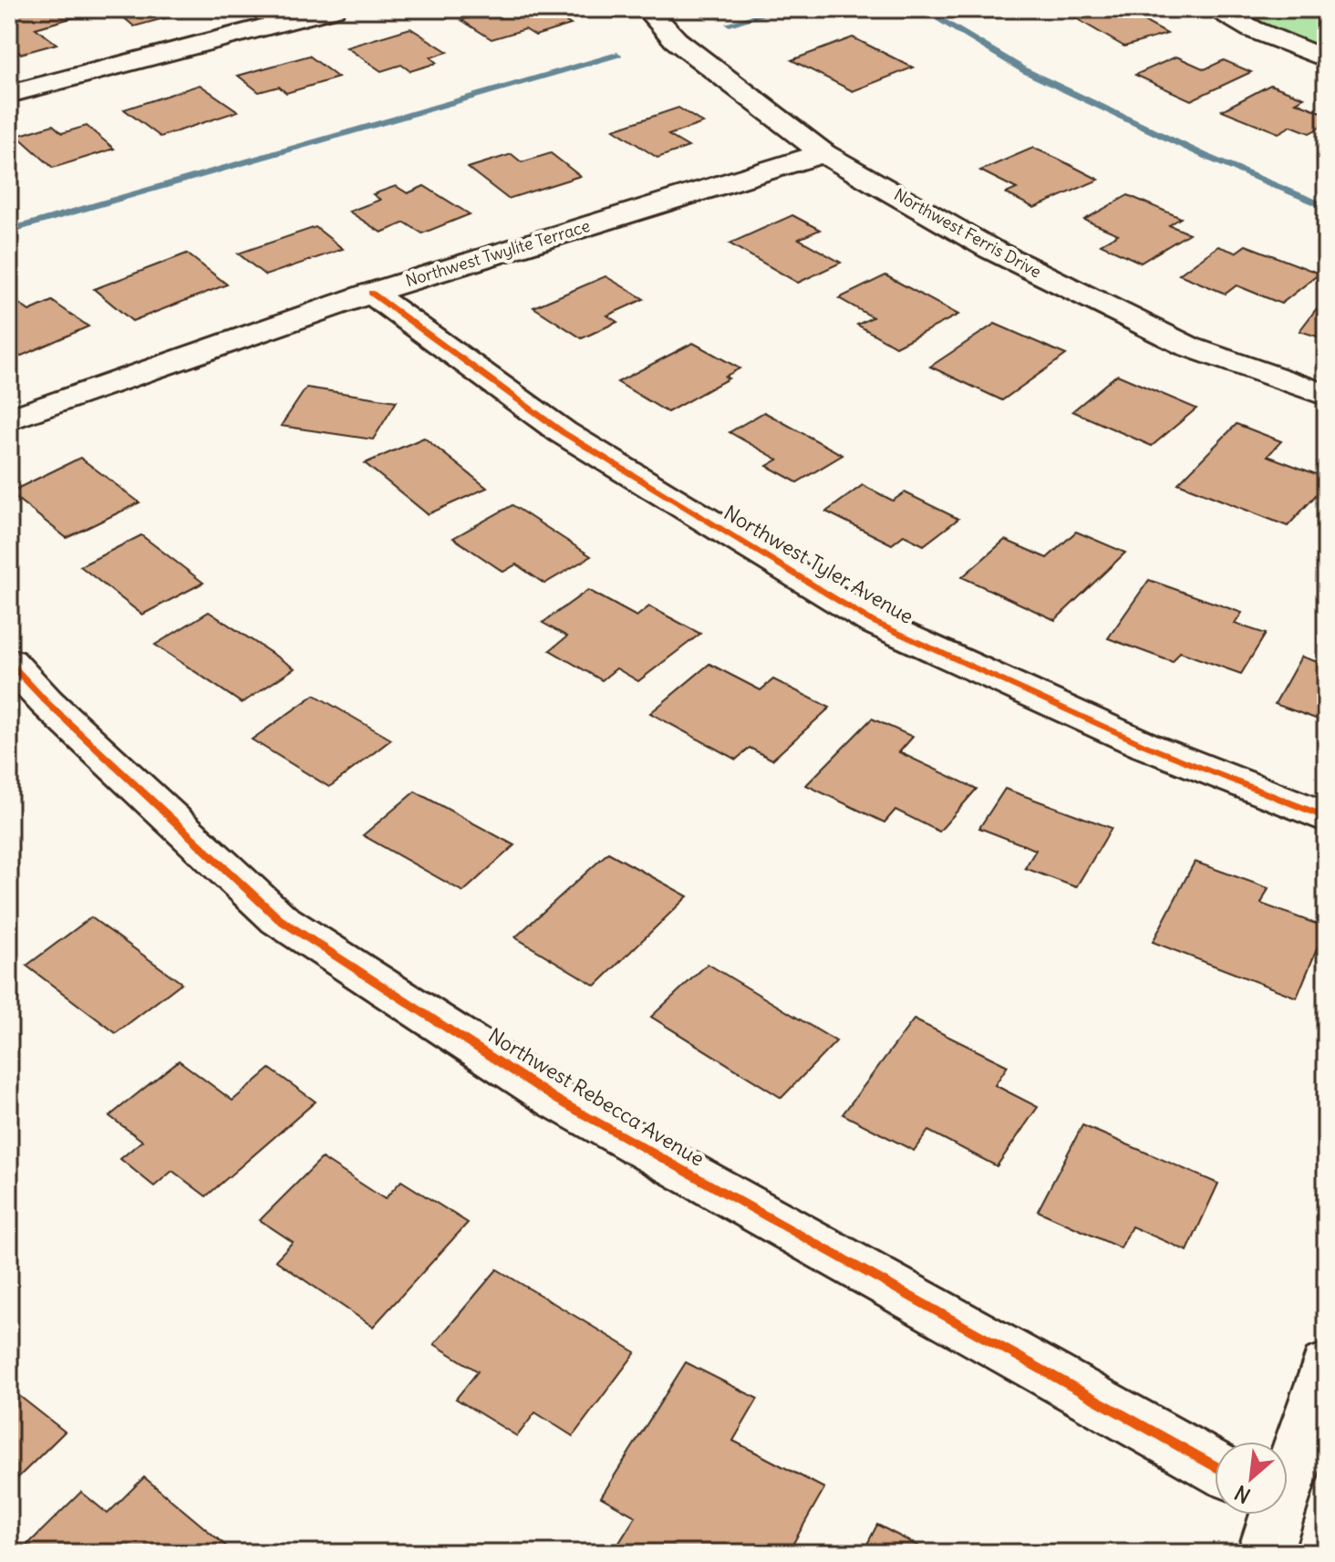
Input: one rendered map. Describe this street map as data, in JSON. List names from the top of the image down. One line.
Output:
{"streets":{"street":["Northwest Ferris Drive","Northwest Twylite Terrace","Northwest Tyler Avenue","Northwest Rebecca Avenue"]},"crossings":[["Northwest Ferris Drive","Northwest Twylite Terrace"],["Northwest Twylite Terrace","Northwest Tyler Avenue"]],"north":"bottom left"}
